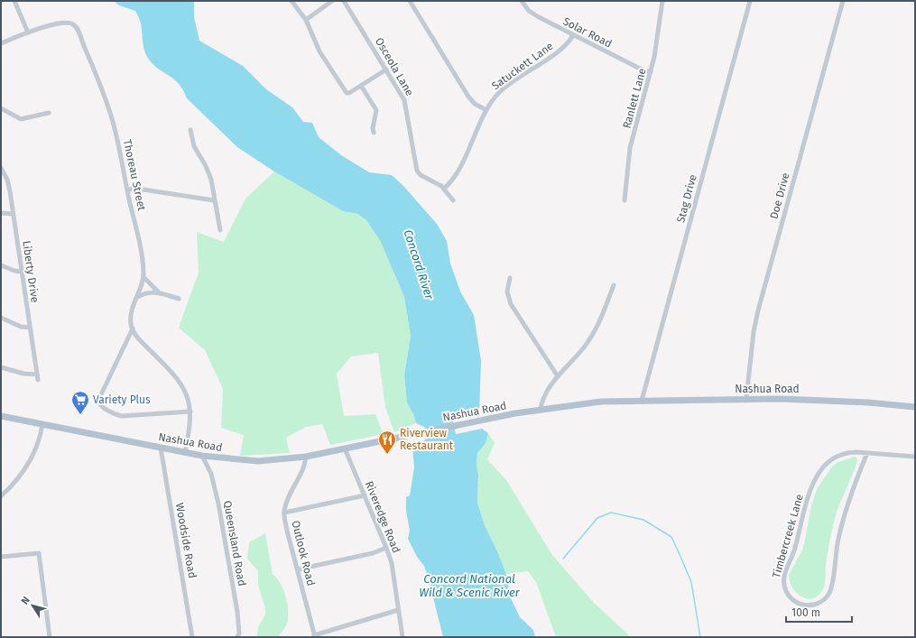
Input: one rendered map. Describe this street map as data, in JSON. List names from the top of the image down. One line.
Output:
{"streets":{"main road":["Nashua Road"],"street":["Solar Road","Satuckett Lane","Osceola Lane","Ranlett Lane","Thoreau Street","Doe Drive","Stag Drive","Liberty Drive","Riveredge Road","Timbercreek Lane","Woodside Road","Queensland Road","Outlook Road"]},"crossings":[["Solar Road","Satuckett Lane"],["Solar Road","Ranlett Lane"],["Satuckett Lane","Osceola Lane"],["Doe Drive","Nashua Road"],["Stag Drive","Nashua Road"],["Nashua Road","Riveredge Road"],["Nashua Road","Woodside Road"],["Nashua Road","Queensland Road"],["Nashua Road","Outlook Road"]],"water":["Concord River","Concord National Wild & Scenic River"],"places":{"supermarket":["Variety Plus"],"restaurant":["Riverview Restaurant"]},"scale_bar":"100 m","north":"top left"}
